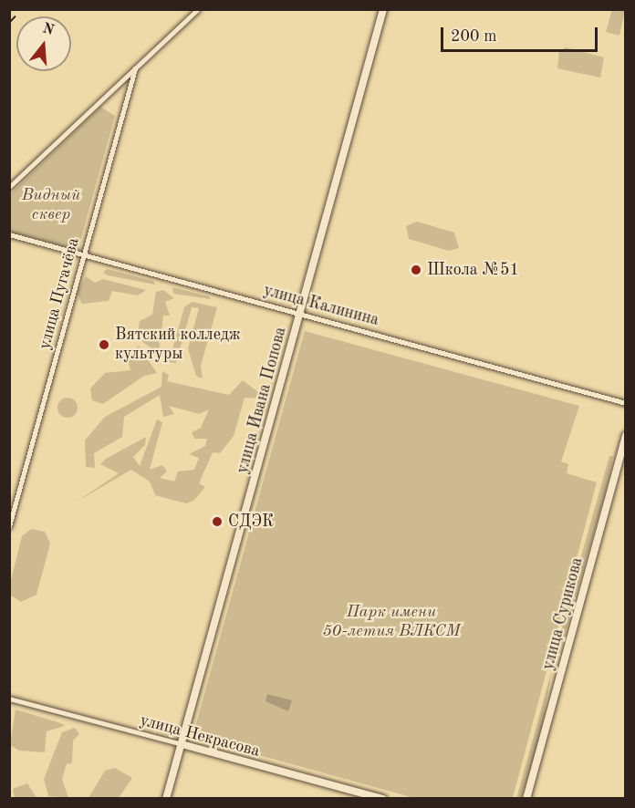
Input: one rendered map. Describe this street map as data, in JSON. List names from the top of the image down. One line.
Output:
{"streets":{"main road":["улица Ивана Попова","улица Сурикова","улица Некрасова"],"street":["улица Пугачёва","улица Калинина"]},"crossings":[["улица Пугачёва","улица Калинина"],["улица Калинина","улица Ивана Попова"],["улица Ивана Попова","улица Некрасова"]],"parks":["Видный сквер","Парк имени 50-летия ВЛКСМ"],"places":["Школа №51","Вятский колледж культуры","СДЭК"],"scale_bar":"200 m","north":"top"}
